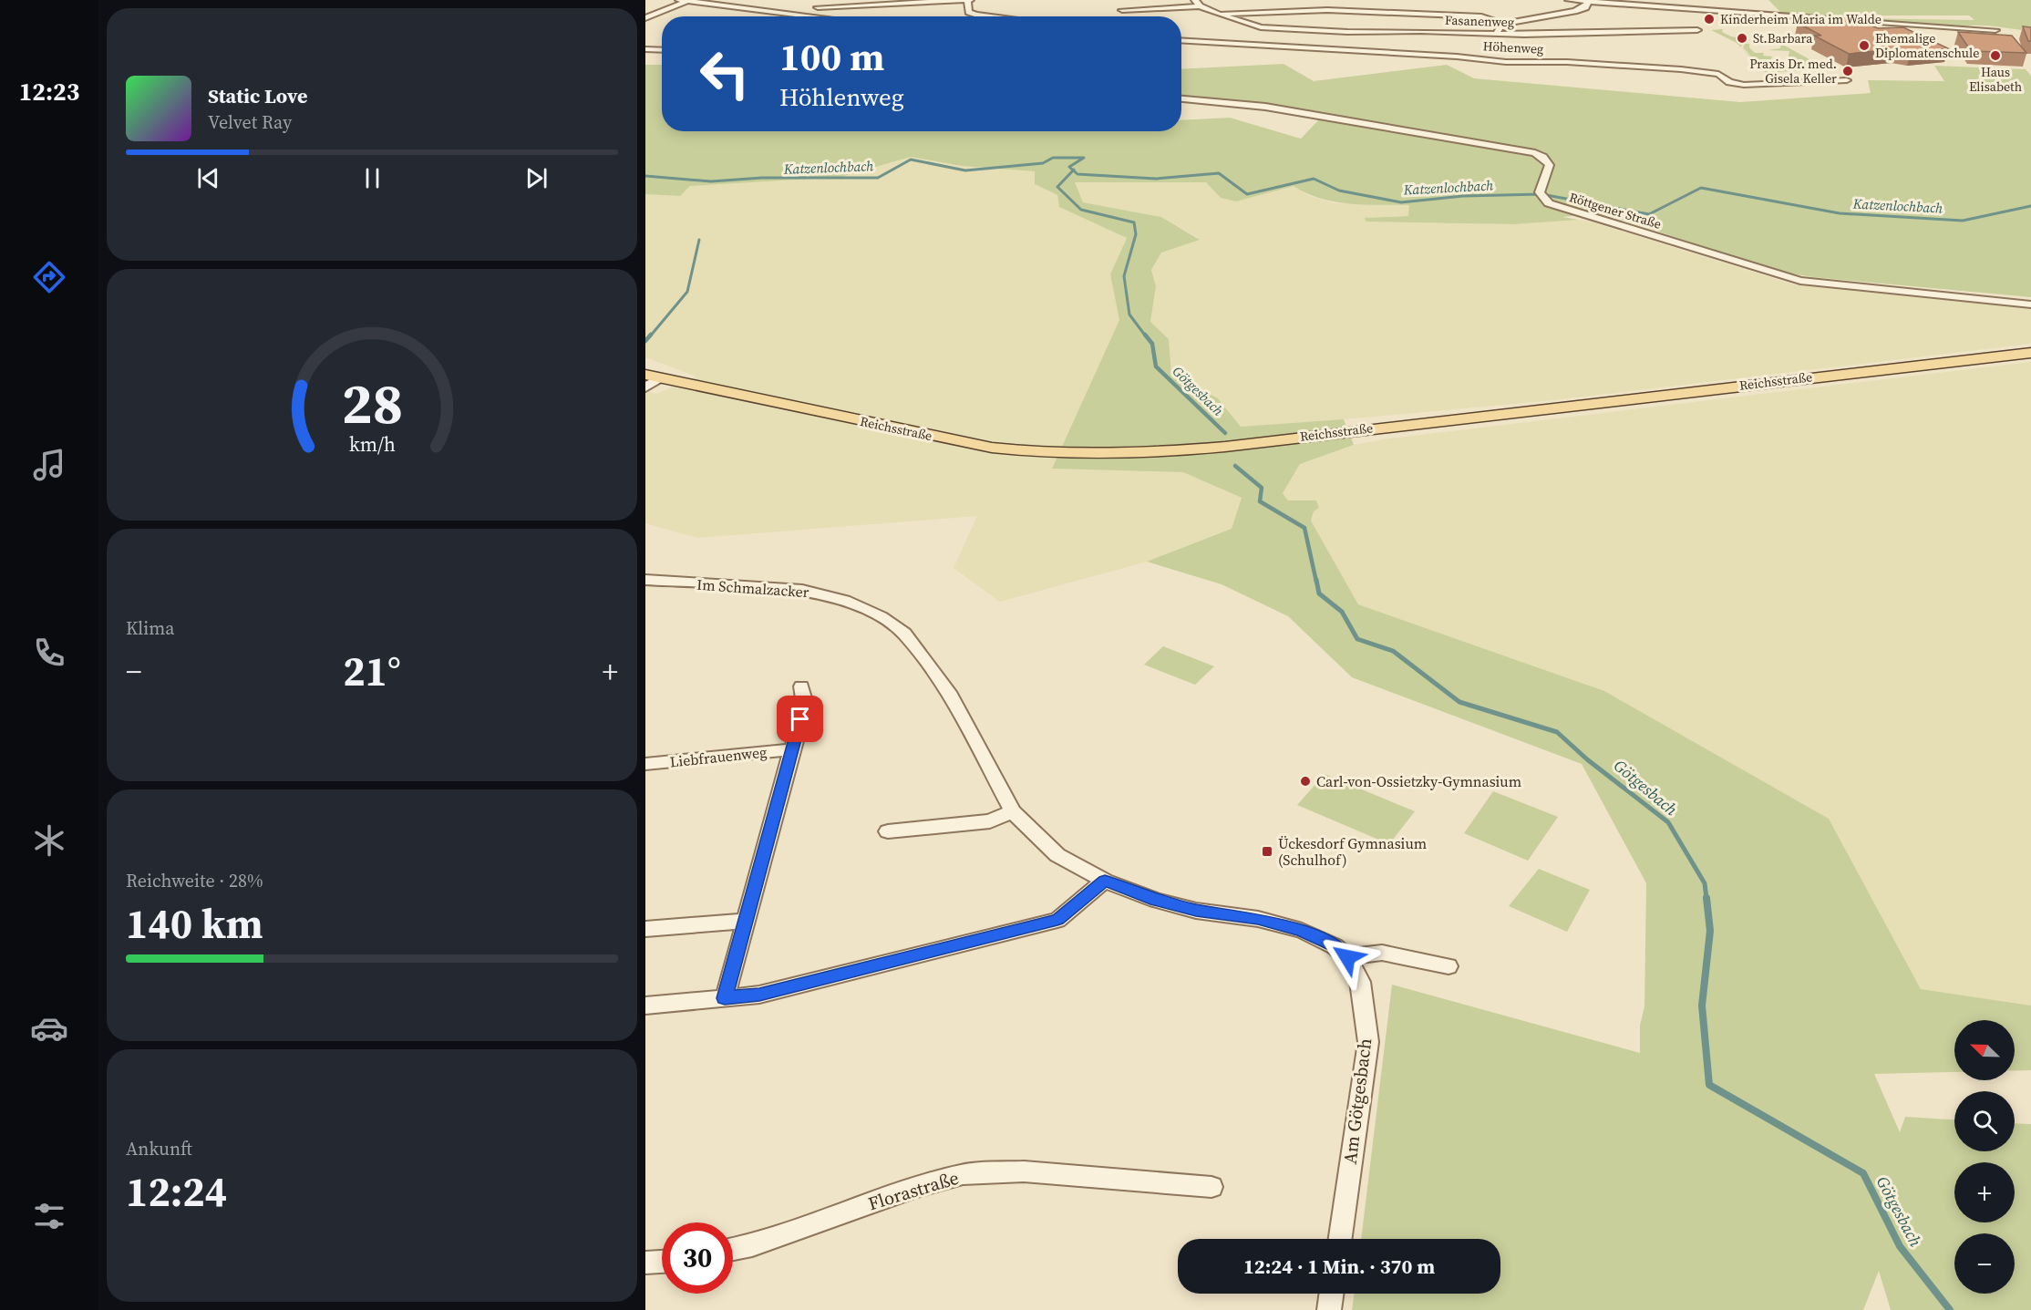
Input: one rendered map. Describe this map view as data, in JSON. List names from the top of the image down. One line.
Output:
{"streets":{"main road":["Reichsstraße"],"street":["Fasanenweg","Höhenweg","Röttgener Straße","Im Schmalzacker","Liebfrauenweg","Am Götgesbach","Florastraße"]},"crossings":[["Im Schmalzacker","Am Götgesbach"]],"water":["Katzenlochbach","Götgesbach"],"places":{"other":["Kinderheim Maria im Walde","St.Barbara","Ehemalige Diplomatenschule","Haus Elisabeth","Praxis Dr. med. Gisela Keller","Carl-von-Ossietzky-Gymnasium"],"transit":["Ückesdorf Gymnasium (Schulhof)"]},"north":"top left","page":{"tabs":"12:23","turn":["100 m","Höhlenweg"],"song":["Static Love","Velvet Ray"],"tile":["Klima",["Reichweite · 28%","140 km"],["Ankunft","12:24"]],"heat":["−","21°","+"],"map_buttons":["+","−"],"limit":"30","trip":"12:24 · 1 Min. · 370 m","gauge":["28","km/h"]}}
